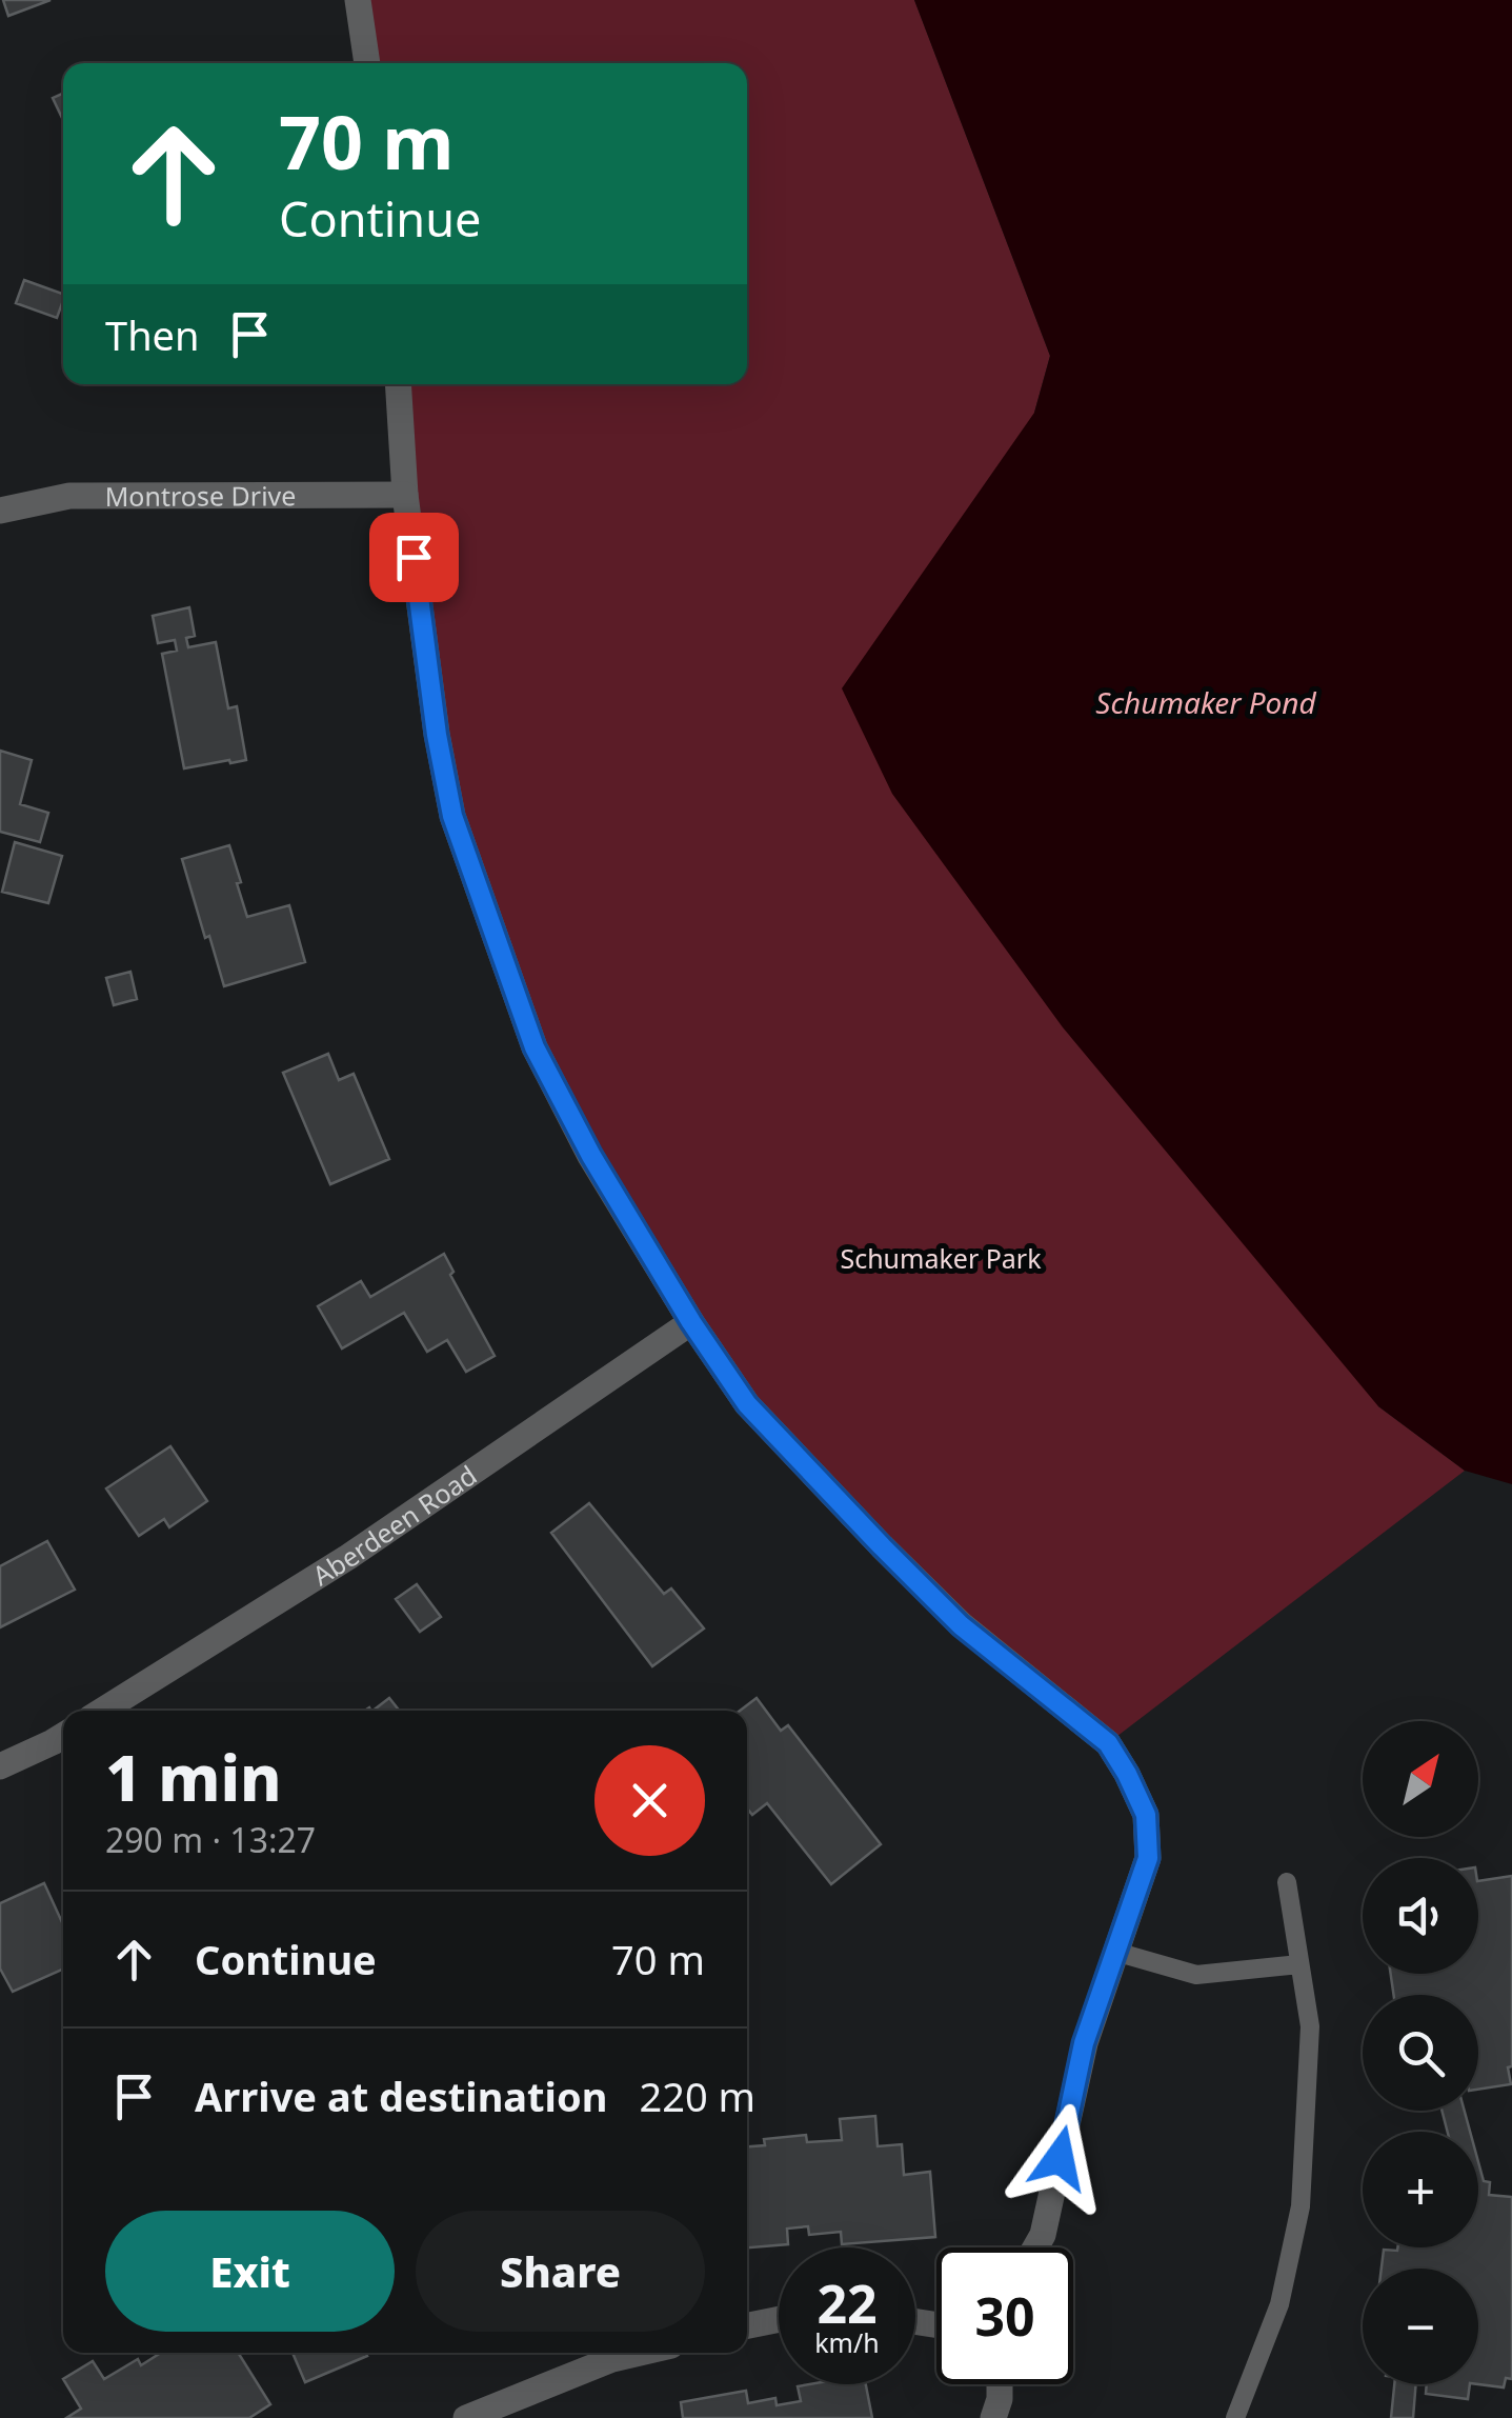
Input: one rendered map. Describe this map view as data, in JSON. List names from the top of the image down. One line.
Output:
{"streets":{"street":["Montrose Drive","Aberdeen Road"]},"water":["Schumaker Pond"],"parks":["Schumaker Park"],"north":"top right","page":{"turn":["70 m","Continue"],"then":"Then","heading":["1 min","290 m · 13:27"],"map_buttons":["+","−"],"list":[{"name":"Continue","value":"70 m"},{"name":"Arrive at destination","value":"220 m"}],"buttons":["Exit","Share"],"speed":"22 km/h","limit":"30"}}
